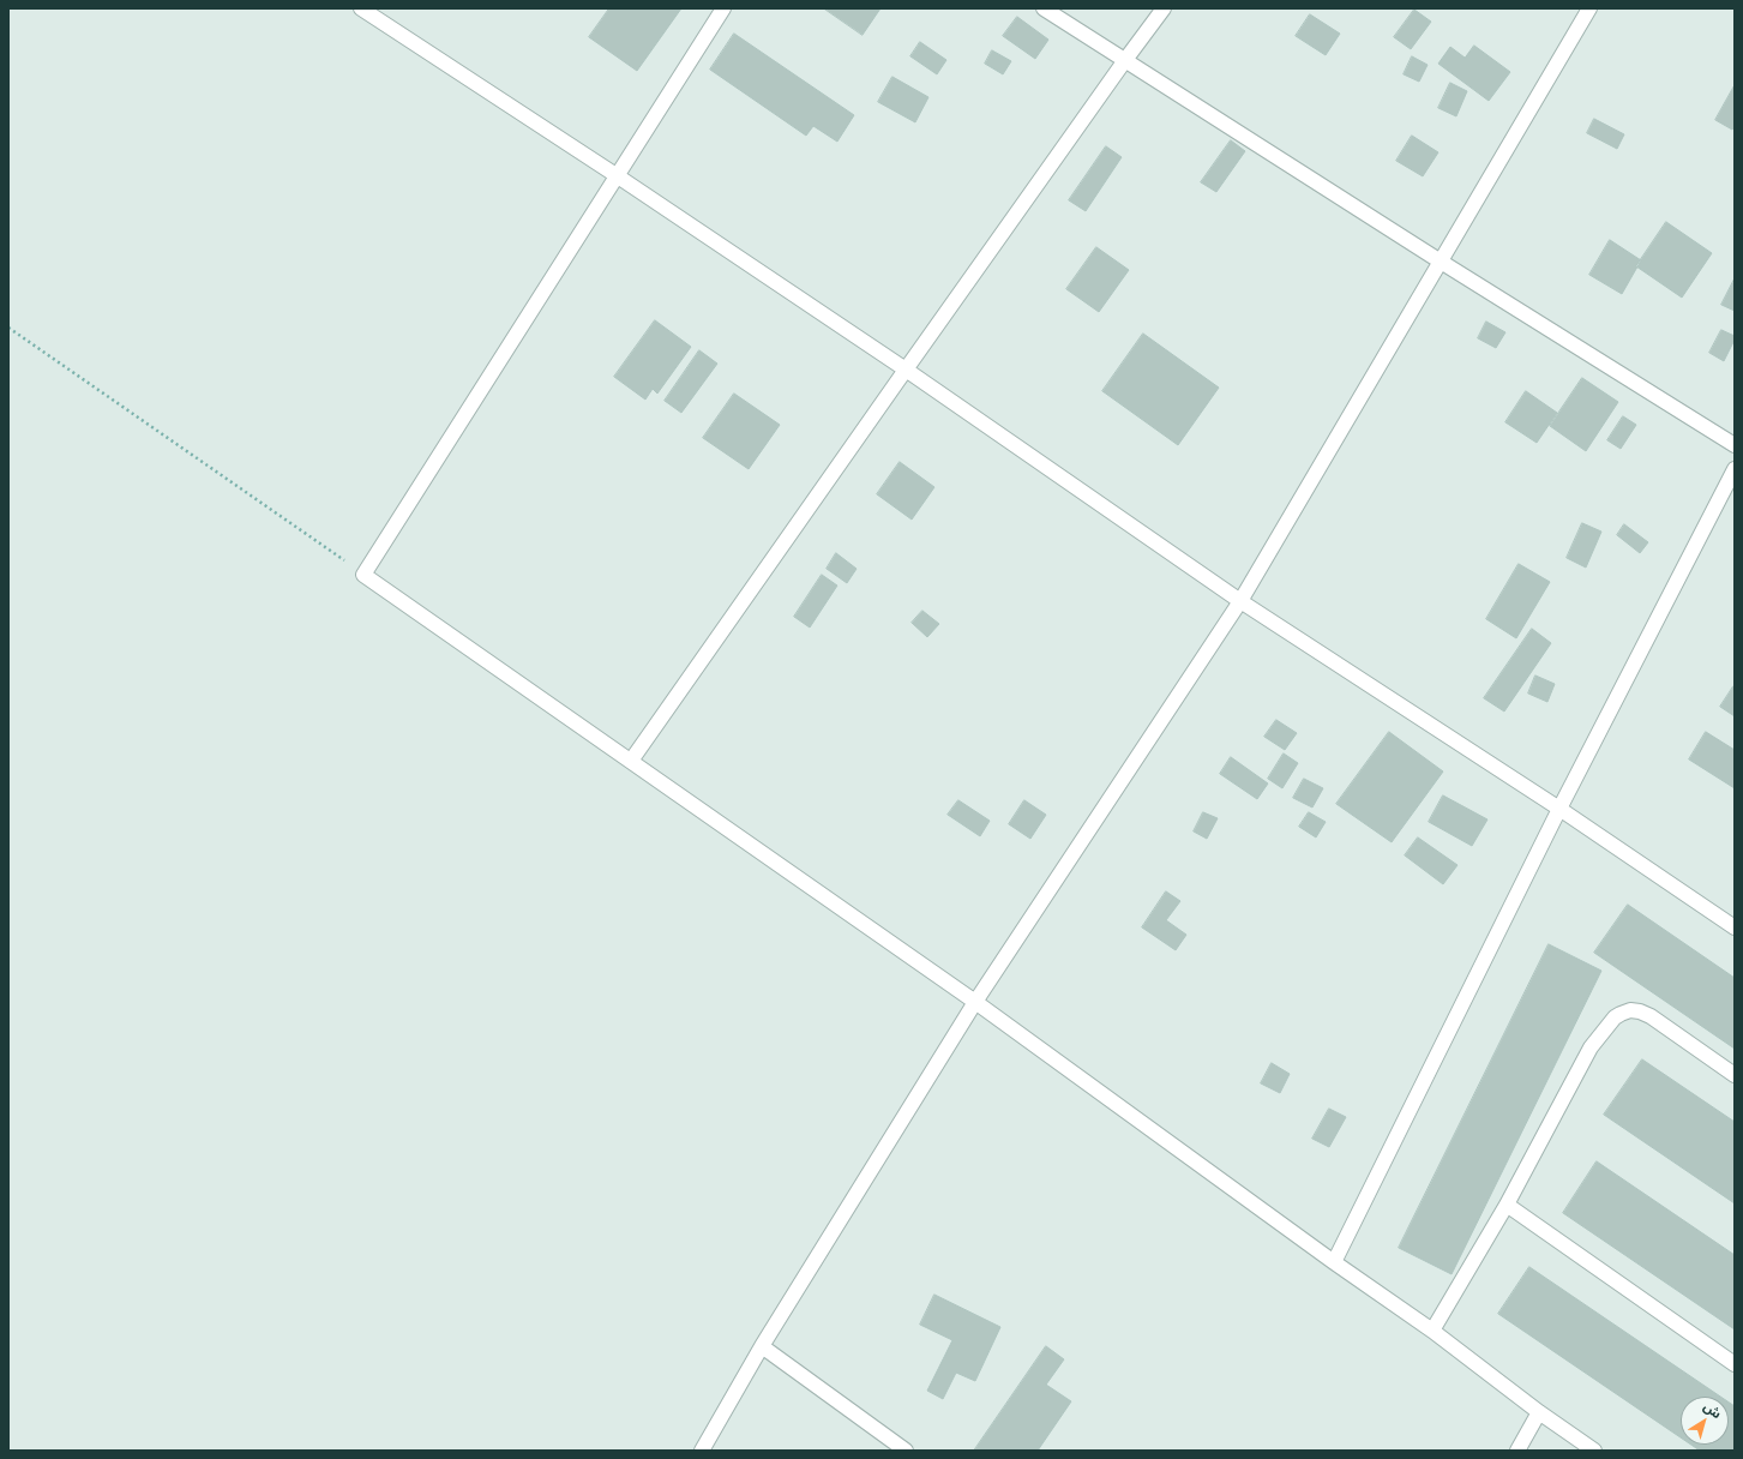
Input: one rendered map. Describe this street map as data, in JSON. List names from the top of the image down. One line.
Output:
{"north":"top right"}
